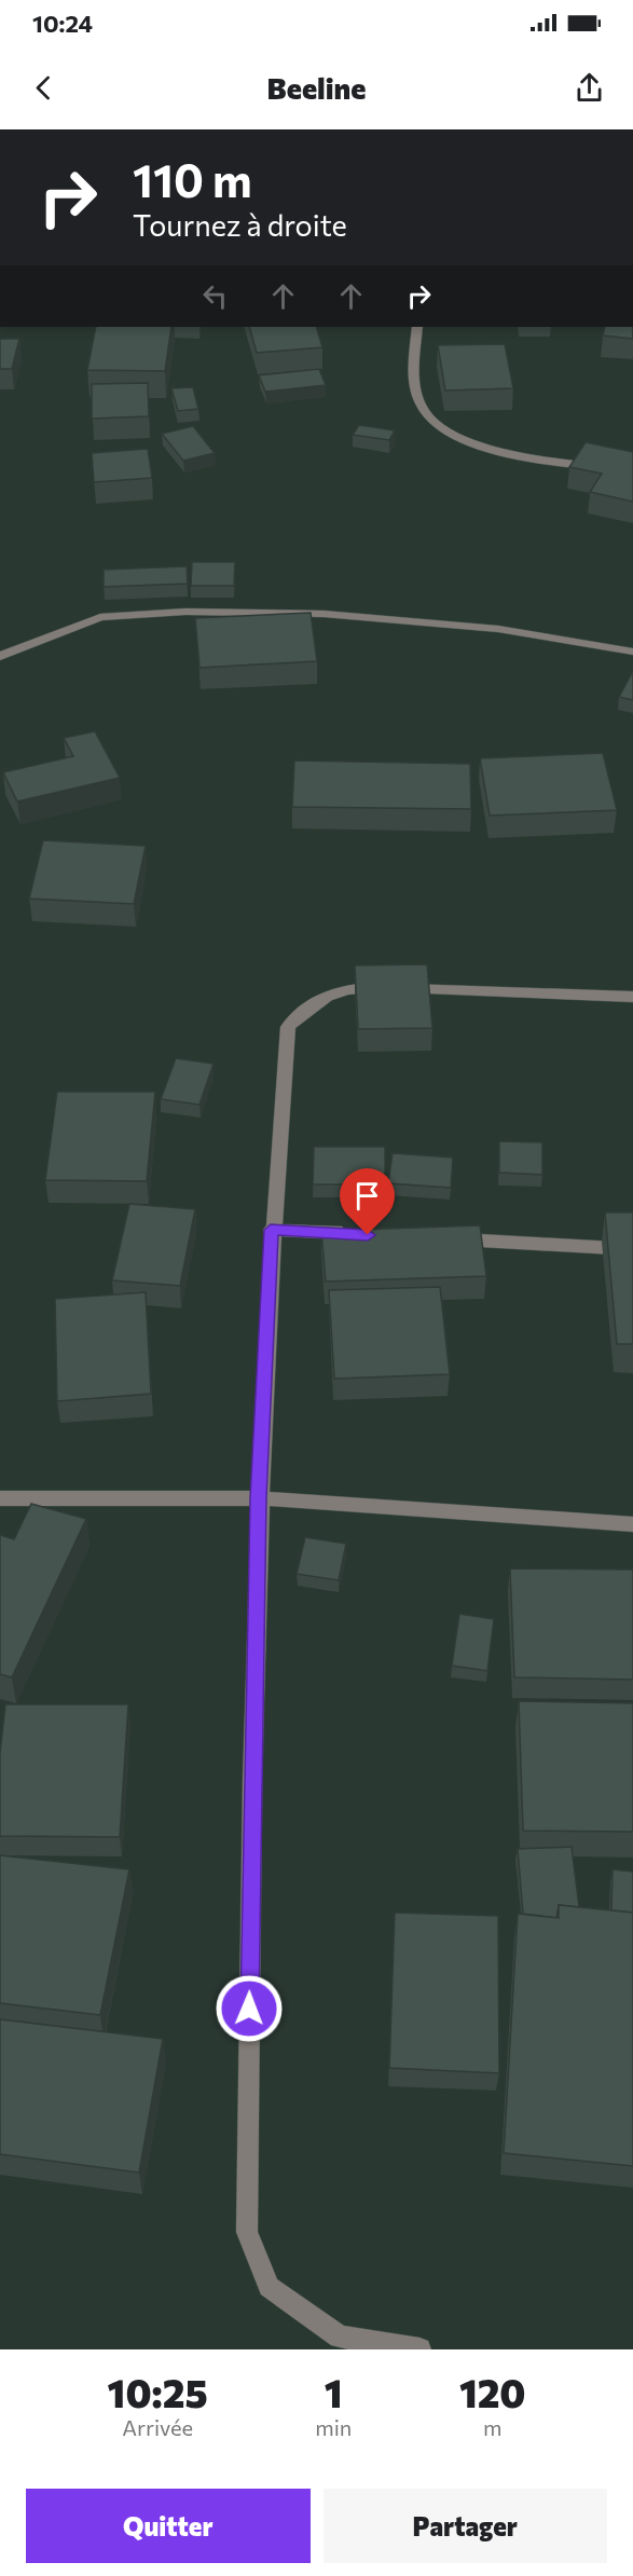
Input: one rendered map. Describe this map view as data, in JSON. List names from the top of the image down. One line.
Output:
{"page":{"status":"10:24","header":"Beeline","turn":["110 m","Tournez à droite"],"eta":["10:25","Arrivée","1","min","120","m"],"buttons":["Quitter","Partager"]}}
